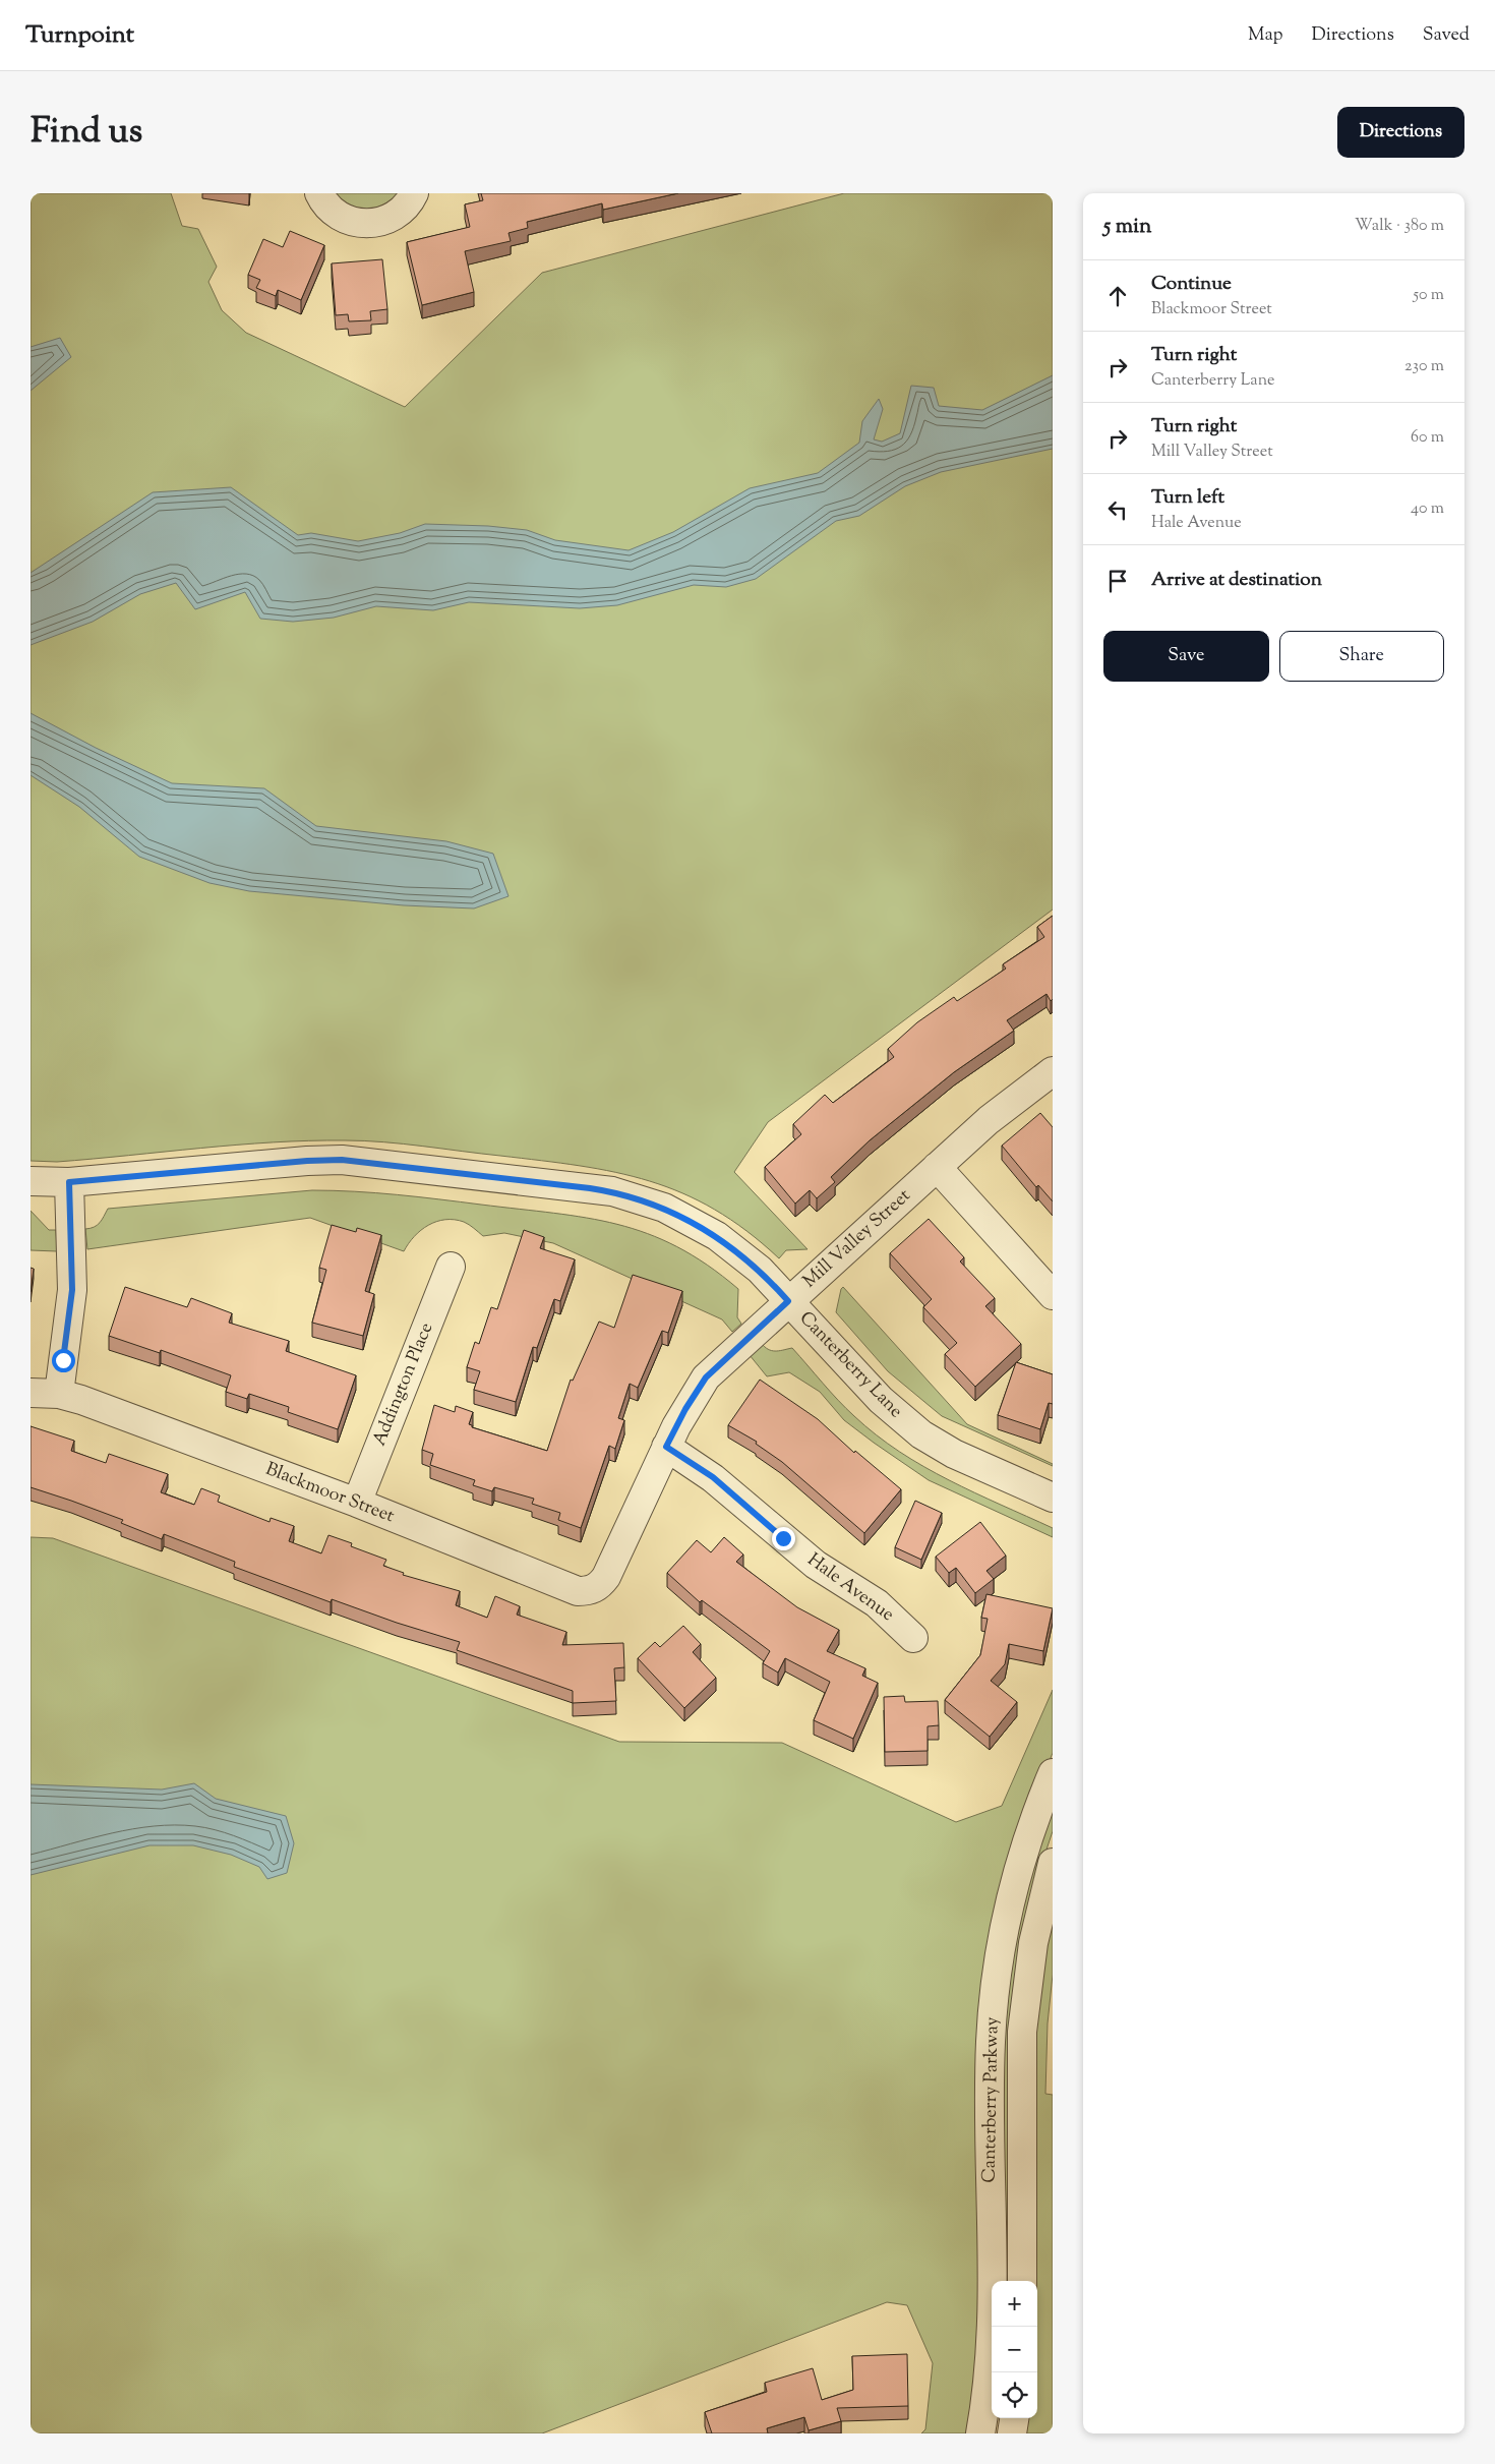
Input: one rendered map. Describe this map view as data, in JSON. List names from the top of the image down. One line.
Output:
{"streets":{"street":["Mill Valley Street","Canterberry Lane","Addington Place","Blackmoor Street","Hale Avenue","Canterberry Parkway"]},"crossings":[["Mill Valley Street","Canterberry Lane"],["Mill Valley Street","Blackmoor Street"],["Mill Valley Street","Hale Avenue"],["Addington Place","Blackmoor Street"]],"page":{"header":"Turnpoint","nav":["Map","Directions","Saved"],"title":"Find us","buttons":["Directions",["Save","Share"]],"heading":["5 min","Walk · 380 m"],"list":[["Continue","Blackmoor Street","50 m"],["Turn right","Canterberry Lane","230 m"],["Turn right","Mill Valley Street","60 m"],["Turn left","Hale Avenue","40 m"],"Arrive at destination"],"map_buttons":["+","−"]}}
